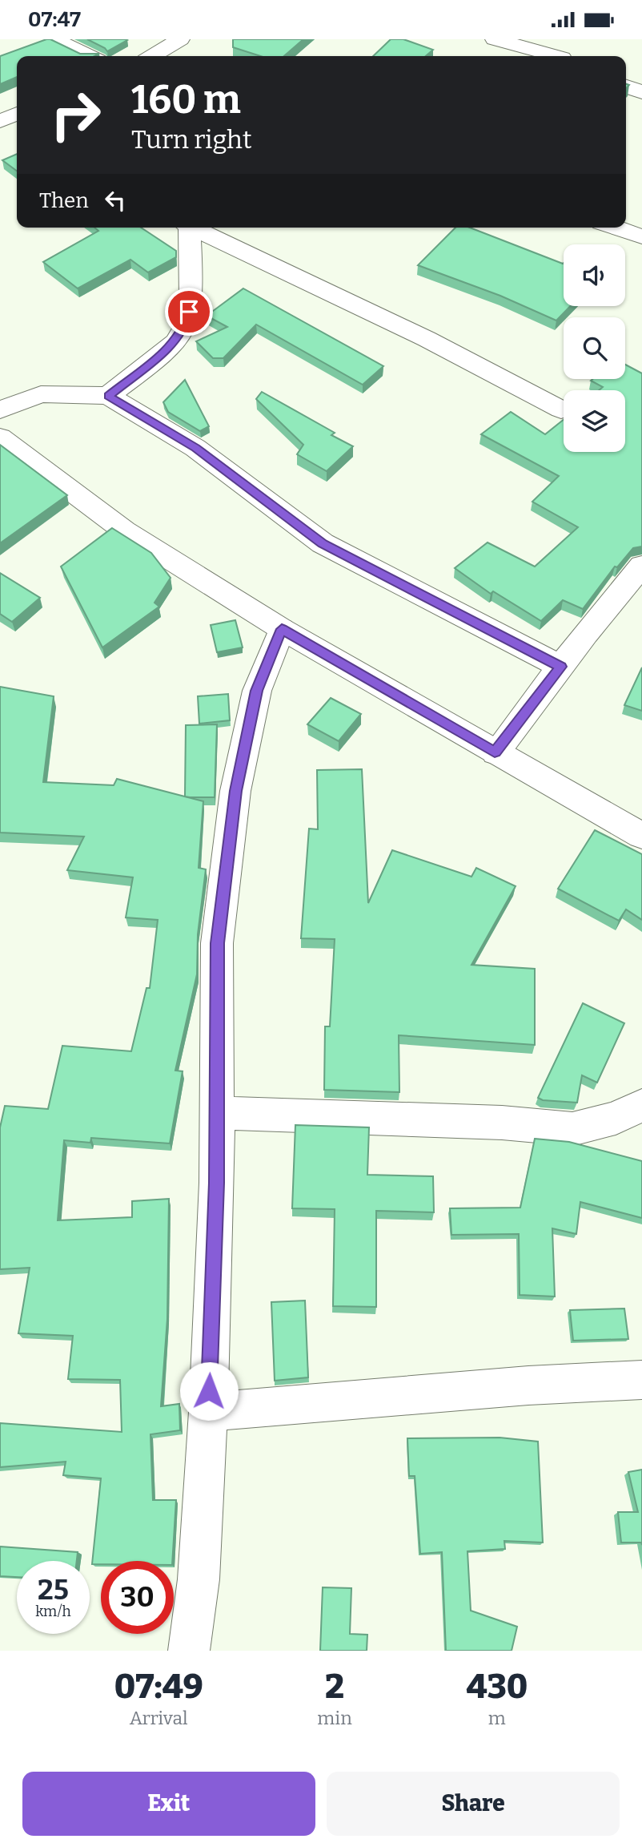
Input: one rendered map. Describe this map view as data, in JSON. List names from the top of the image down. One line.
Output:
{"page":{"status":"07:47","turn":["160 m","Turn right"],"then":"Then","speed":"25 km/h","limit":"30","eta":["07:49","Arrival","2","min","430","m"],"buttons":["Exit","Share"]}}
